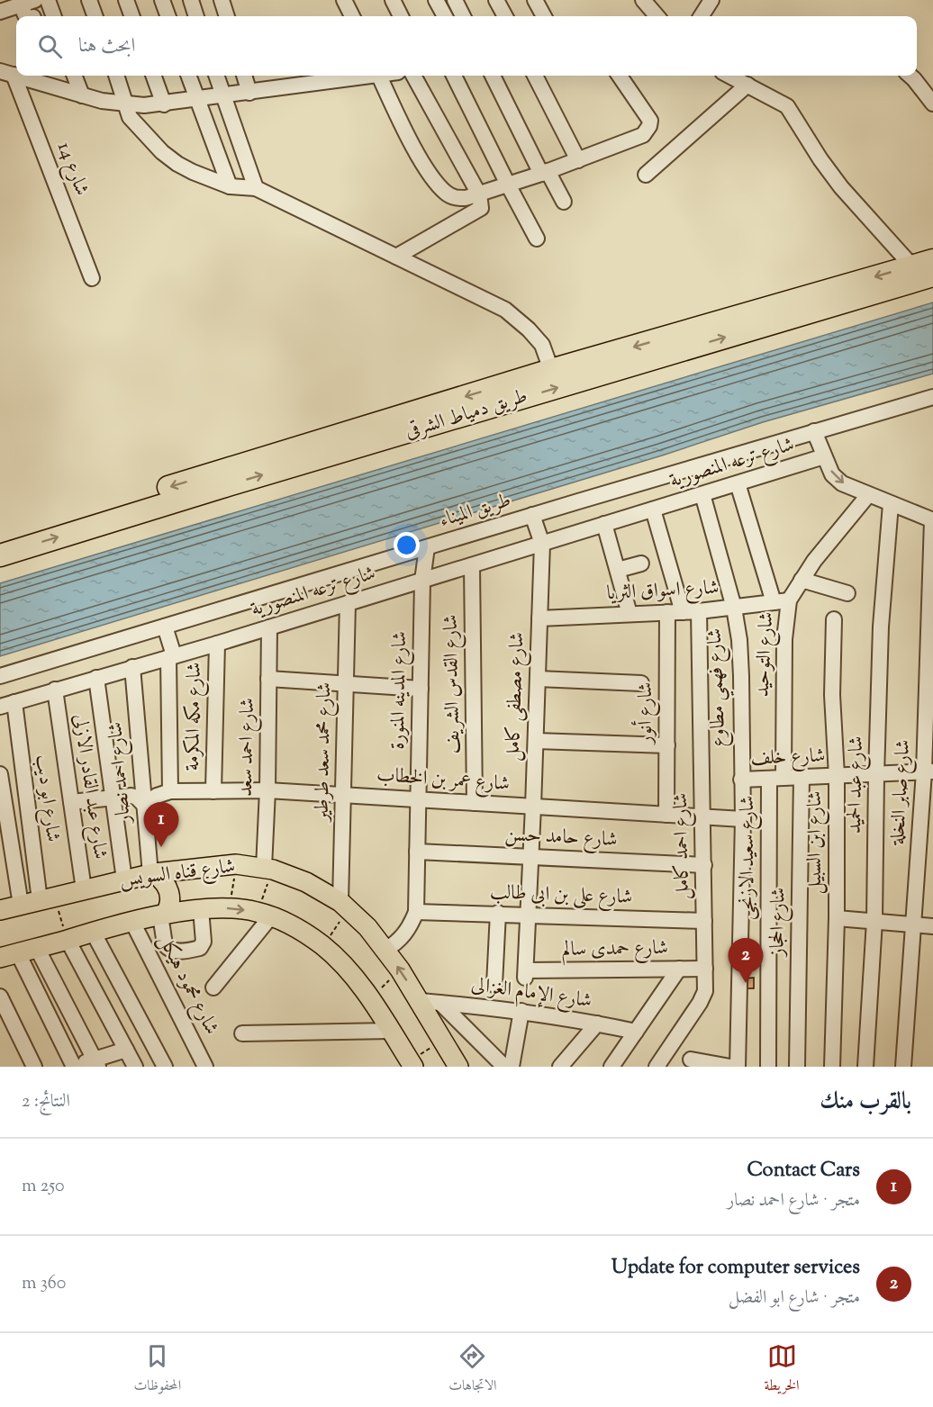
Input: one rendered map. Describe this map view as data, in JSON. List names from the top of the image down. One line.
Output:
{"streets":{"highway":["طريق دمياط الشرقى"],"main road":["شارع قناه السويس"],"street":["شارع 14","شارع ترعه المنصورية","طريق الميناء","شارع اسواق الثريا","شارع التوحيد","شارع القدس الشريف","شارع فهمي مطاوع","شارع المدينه المنورة","شارع مصطفى كامل","شارع أنور","شارع مكه المكرمة","شارع احمد سعد","شارع محمد سعد طرطير","شارع خلف","شارع احمد نصار","شارع عمر بن الخطاب","شارع عبد الحميد","شارع عبد القادر الازلى","شارع صابر النخلة","شارع ابو ديب","شارع حامد حسن","شارع ابن السبيل","شارع احمد كامل","شارع سعيد الازنجى","شارع على بن ابى طالب","شارع الحجاز","شارع حمدى سالم","شارع محمود هيكل","شارع الإمام الغزالى"]},"crossings":[["شارع ترعه المنصورية","شارع القدس الشريف"],["شارع ترعه المنصورية","شارع فهمي مطاوع"],["شارع ترعه المنصورية","شارع المدينه المنورة"],["شارع ترعه المنصورية","شارع مصطفى كامل"],["شارع ترعه المنصورية","شارع أنور"],["شارع ترعه المنصورية","شارع مكه المكرمة"],["شارع ترعه المنصورية","شارع احمد سعد"],["شارع ترعه المنصورية","شارع محمد سعد طرطير"],["شارع ترعه المنصورية","شارع احمد نصار"],["شارع ترعه المنصورية","شارع عبد القادر الازلى"],["شارع ترعه المنصورية","شارع ابو ديب"],["طريق الميناء","شارع المدينه المنورة"],["طريق الميناء","شارع مصطفى كامل"],["شارع اسواق الثريا","شارع التوحيد"],["شارع اسواق الثريا","شارع فهمي مطاوع"],["شارع اسواق الثريا","شارع مصطفى كامل"],["شارع اسواق الثريا","شارع أنور"],["شارع اسواق الثريا","شارع احمد كامل"],["شارع التوحيد","شارع خلف"],["شارع التوحيد","شارع سعيد الازنجى"],["شارع القدس الشريف","شارع عمر بن الخطاب"],["شارع فهمي مطاوع","شارع خلف"],["شارع فهمي مطاوع","شارع عمر بن الخطاب"],["شارع المدينه المنورة","شارع عمر بن الخطاب"],["شارع المدينه المنورة","شارع حامد حسن"],["شارع المدينه المنورة","شارع قناه السويس"],["شارع المدينه المنورة","شارع على بن ابى طالب"],["شارع مصطفى كامل","شارع عمر بن الخطاب"],["شارع مصطفى كامل","شارع حامد حسن"],["شارع مصطفى كامل","شارع على بن ابى طالب"],["شارع مصطفى كامل","شارع حمدى سالم"],["شارع أنور","شارع عمر بن الخطاب"],["شارع مكه المكرمة","شارع عمر بن الخطاب"],["شارع احمد سعد","شارع عمر بن الخطاب"],["شارع احمد سعد","شارع قناه السويس"],["شارع محمد سعد طرطير","شارع عمر بن الخطاب"],["شارع محمد سعد طرطير","شارع قناه السويس"],["شارع خلف","شارع عبد الحميد"],["شارع خلف","شارع صابر النخلة"],["شارع خلف","شارع ابن السبيل"],["شارع خلف","شارع سعيد الازنجى"],["شارع خلف","شارع الحجاز"],["شارع احمد نصار","شارع عمر بن الخطاب"],["شارع احمد نصار","شارع قناه السويس"],["شارع عمر بن الخطاب","شارع احمد كامل"],["شارع عبد القادر الازلى","شارع قناه السويس"],["شارع ابو ديب","شارع قناه السويس"],["شارع حامد حسن","شارع احمد كامل"],["شارع احمد كامل","شارع على بن ابى طالب"],["شارع احمد كامل","شارع حمدى سالم"],["شارع قناه السويس","شارع محمود هيكل"],["شارع قناه السويس","شارع الإمام الغزالى"]],"page":{"search":"ابحث هنا","pins":["1","2"],"heading":["بالقرب منك","النتائج: 2"],"list":[{"mark":"1","name":"Contact Cars","note":"متجر · شارع احمد نصار","value":"250 m"},{"mark":"2","name":"Update for computer services","note":"متجر · شارع ابو الفضل","value":"360 m"}],"nav":["الخريطة","الاتجاهات","المحفوظات"]}}
